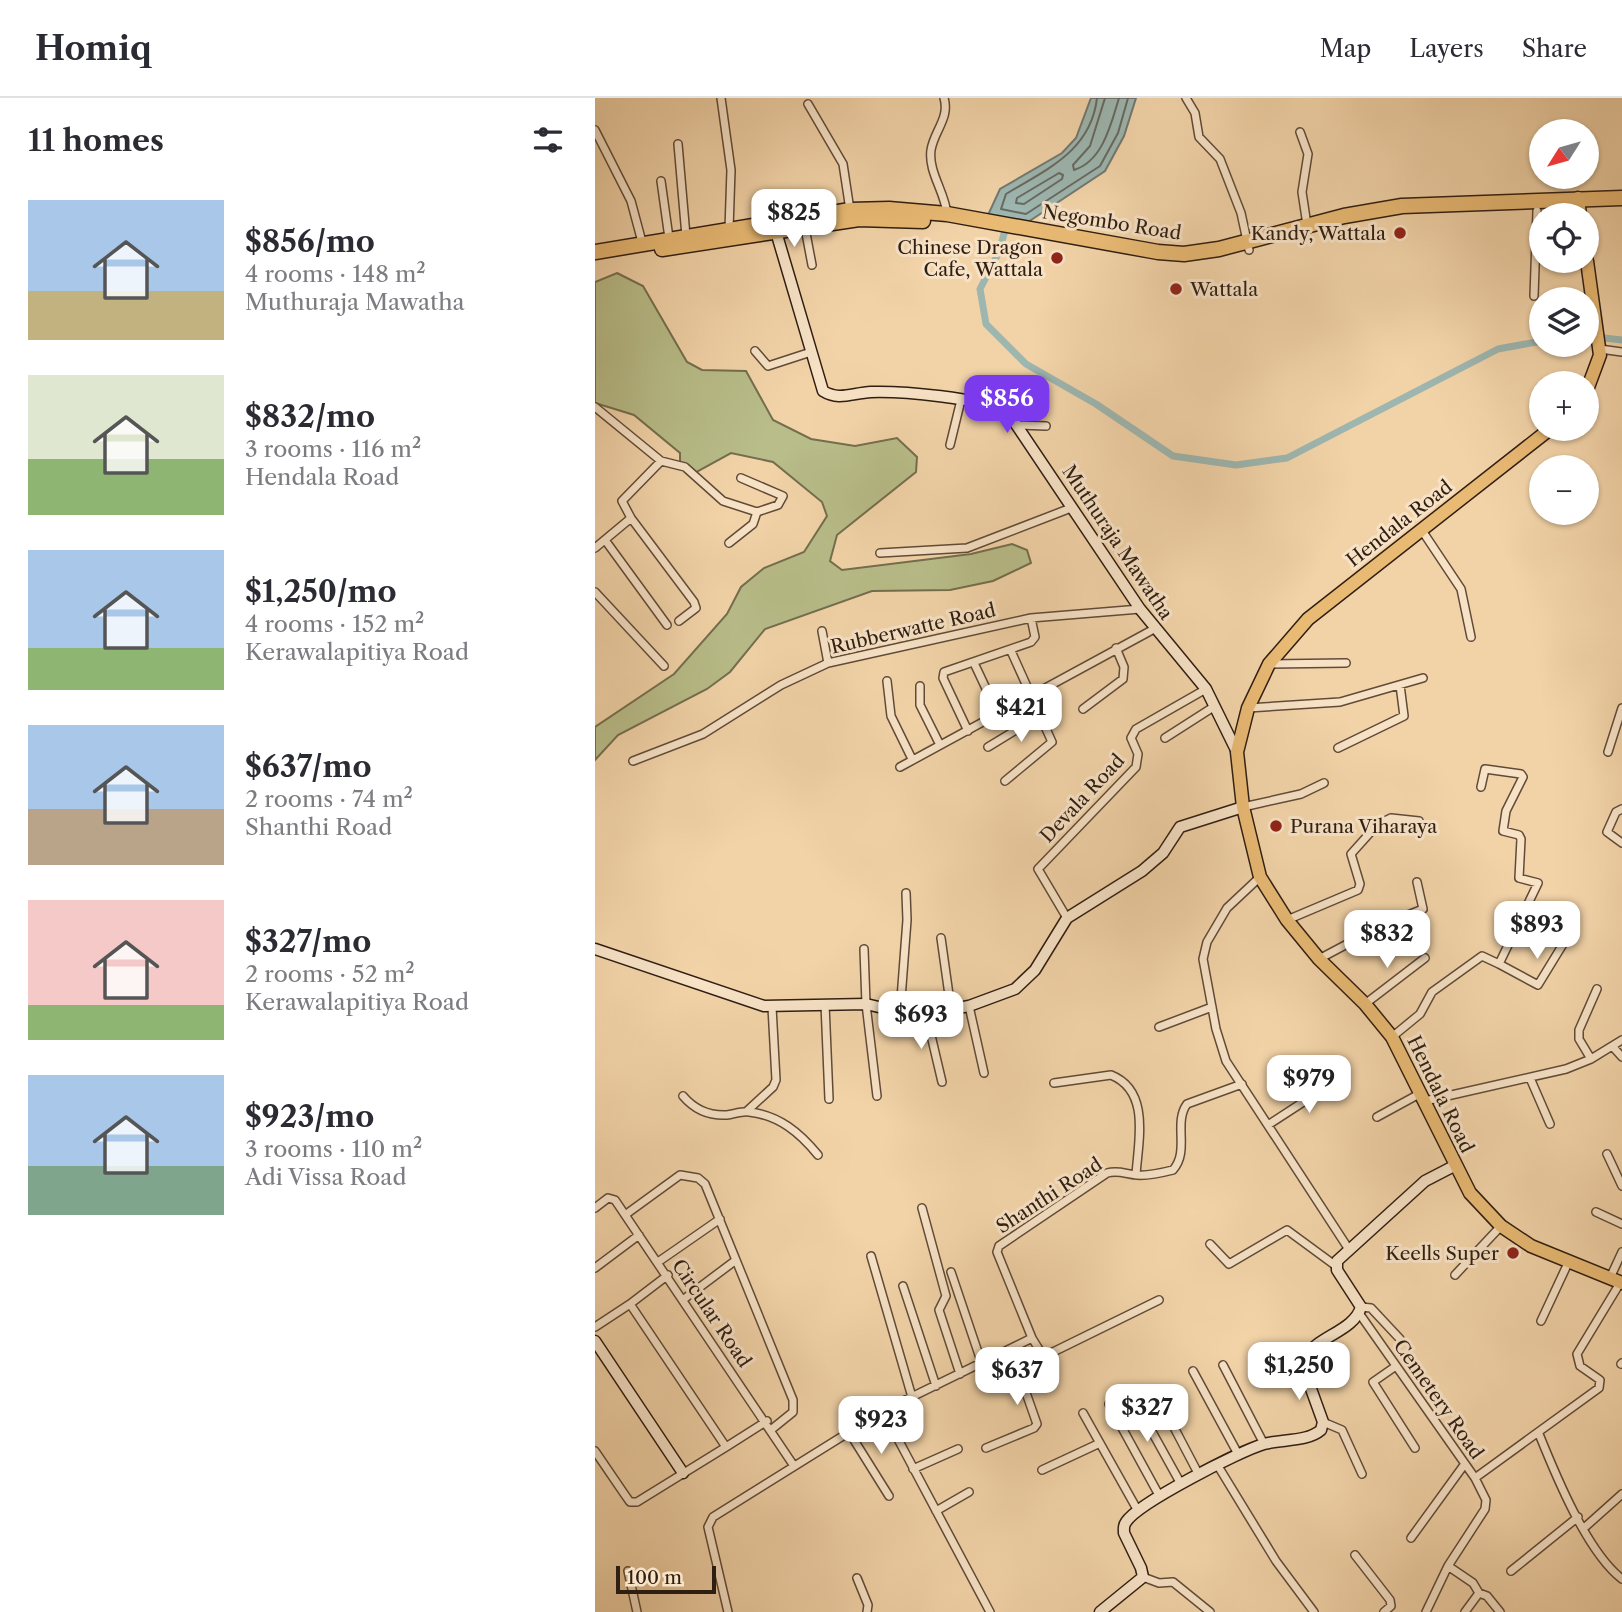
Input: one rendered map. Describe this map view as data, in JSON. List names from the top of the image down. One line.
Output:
{"streets":{"highway":["Negombo Road"],"main road":["Hendala Road"],"street":["Muthuraja Mawatha","Rubberwatte Road","Devala Road","Shanthi Road","Circular Road","Cemetery Road"]},"crossings":[["Negombo Road","Muthuraja Mawatha"],["Hendala Road","Muthuraja Mawatha"],["Hendala Road","Cemetery Road"],["Muthuraja Mawatha","Rubberwatte Road"],["Muthuraja Mawatha","Devala Road"]],"places":["Kandy, Wattala","Chinese Dragon Cafe, Wattala","Wattala","Purana Viharaya","Keells Super"],"scale_bar":"100 m","north":"bottom left","page":{"header":"Homiq","nav":["Map","Layers","Share"],"heading":"11 homes","map_buttons":["+","−"],"list":[{"name":"$856/mo","note":"4 rooms · 148 m² · Muthuraja Mawatha"},{"name":"$832/mo","note":"3 rooms · 116 m² · Hendala Road"},{"name":"$1,250/mo","note":"4 rooms · 152 m² · Kerawalapitiya Road"},{"name":"$637/mo","note":"2 rooms · 74 m² · Shanthi Road"},{"name":"$327/mo","note":"2 rooms · 52 m² · Kerawalapitiya Road"},{"name":"$923/mo","note":"3 rooms · 110 m² · Adi Vissa Road"}],"price":["$825","$856","$421","$893","$832","$693","$979","$1,250","$637","$327","$923"],"scale":"100 m"}}
